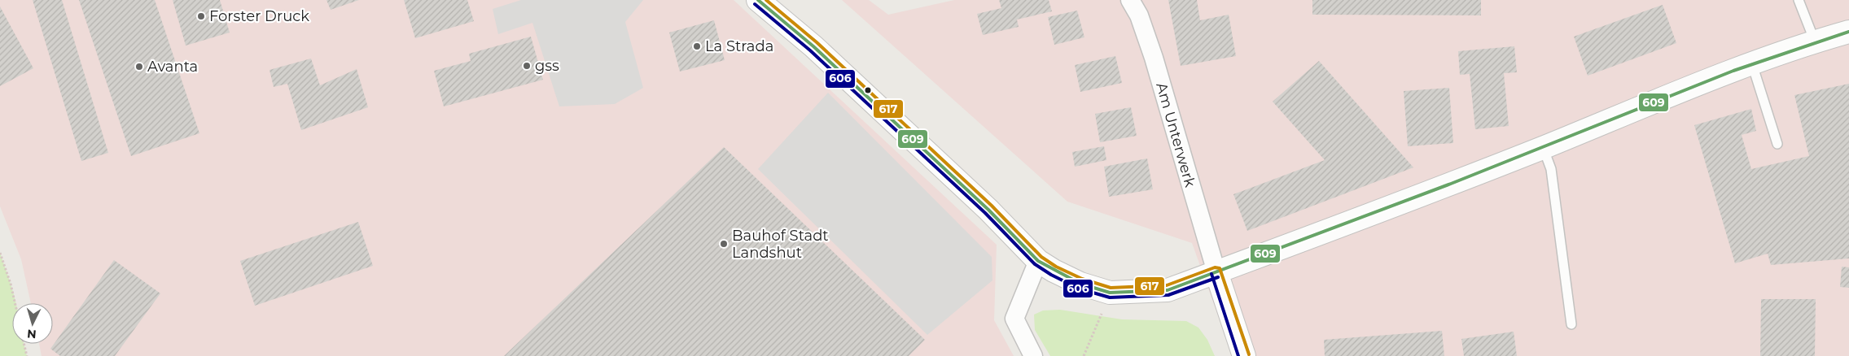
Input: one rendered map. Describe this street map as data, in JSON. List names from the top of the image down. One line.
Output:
{"streets":{"street":["Am Unterwerk"]},"places":["Forster Druck","La Strada","gss","Avanta","Bauhof Stadt Landshut"],"lines":["transit line 609","transit line 617","transit line 606"],"north":"bottom"}
